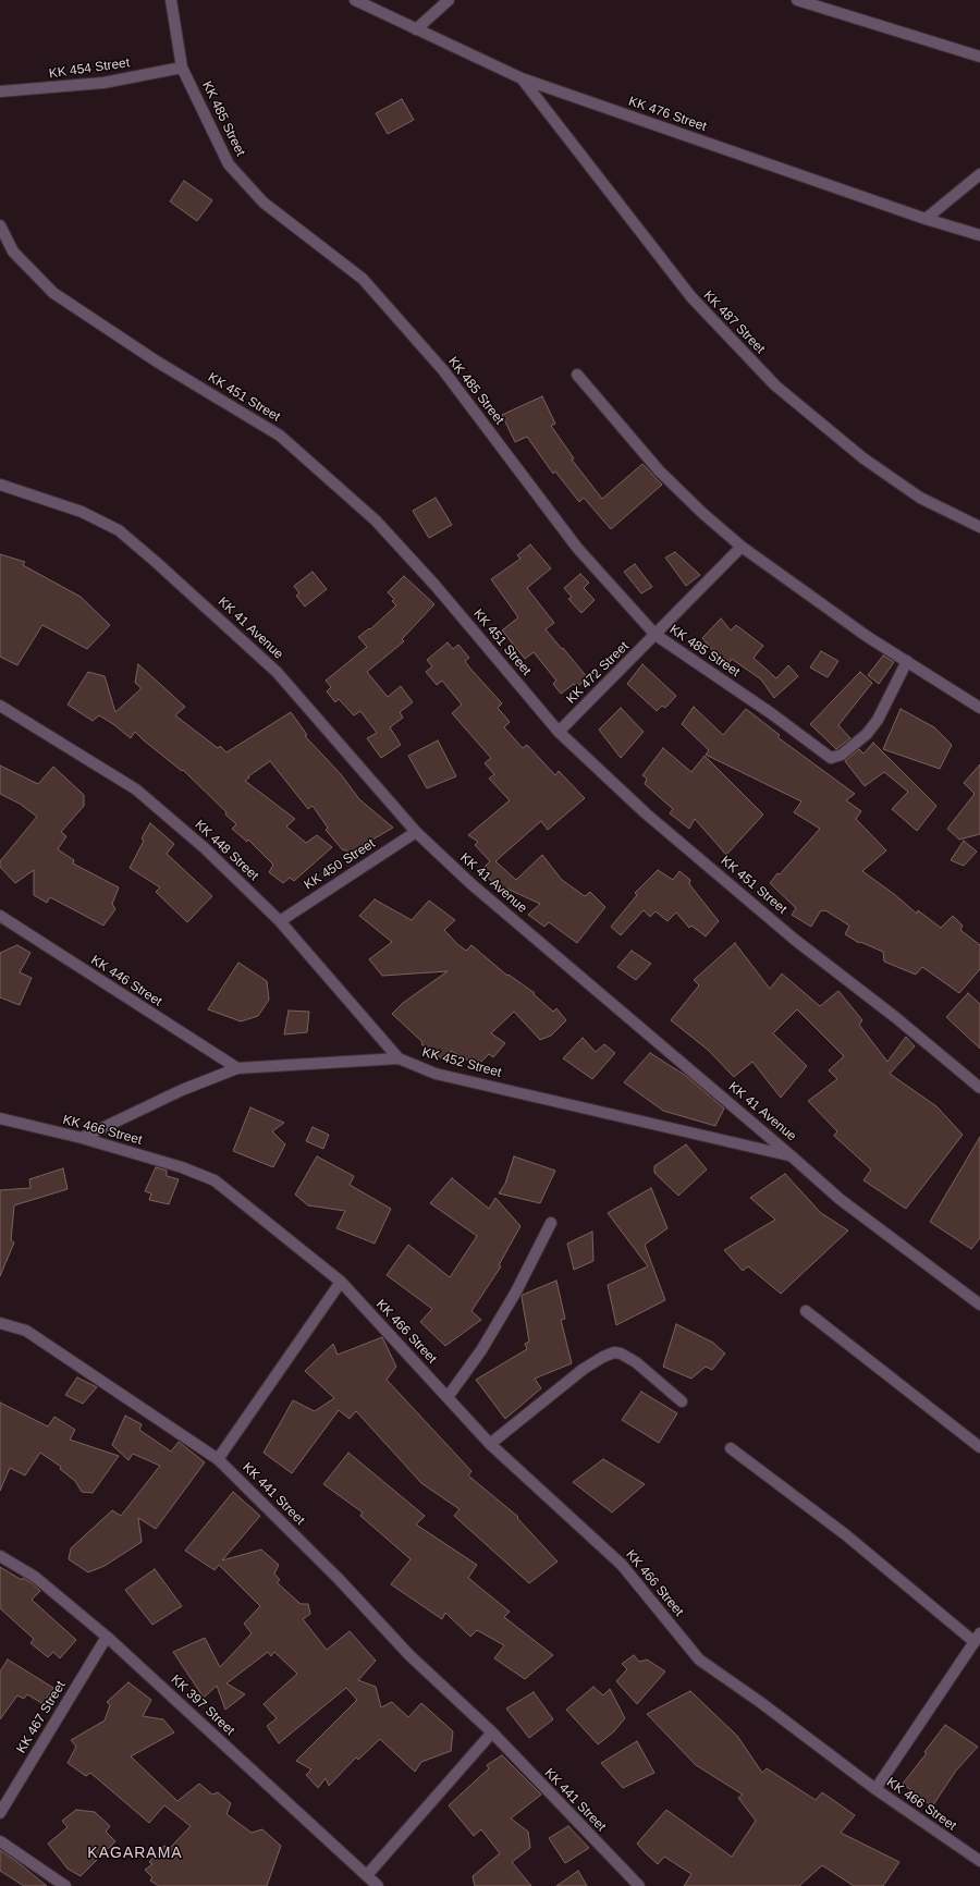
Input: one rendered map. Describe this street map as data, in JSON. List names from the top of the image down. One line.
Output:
{"streets":{"street":["KK 454 Street","KK 476 Street","KK 485 Street","KK 487 Street","KK 451 Street","KK 41 Avenue","KK 472 Street","KK 448 Street","KK 450 Street","KK 446 Street","KK 452 Street","KK 466 Street","KK 441 Street","KK 397 Street","KK 467 Street"]},"crossings":[["KK 454 Street","KK 485 Street"],["KK 476 Street","KK 487 Street"],["KK 485 Street","KK 472 Street"],["KK 451 Street","KK 472 Street"],["KK 41 Avenue","KK 450 Street"],["KK 41 Avenue","KK 452 Street"],["KK 448 Street","KK 450 Street"],["KK 448 Street","KK 452 Street"],["KK 446 Street","KK 452 Street"],["KK 452 Street","KK 466 Street"],["KK 397 Street","KK 467 Street"]],"districts":["KAGARAMA"]}
